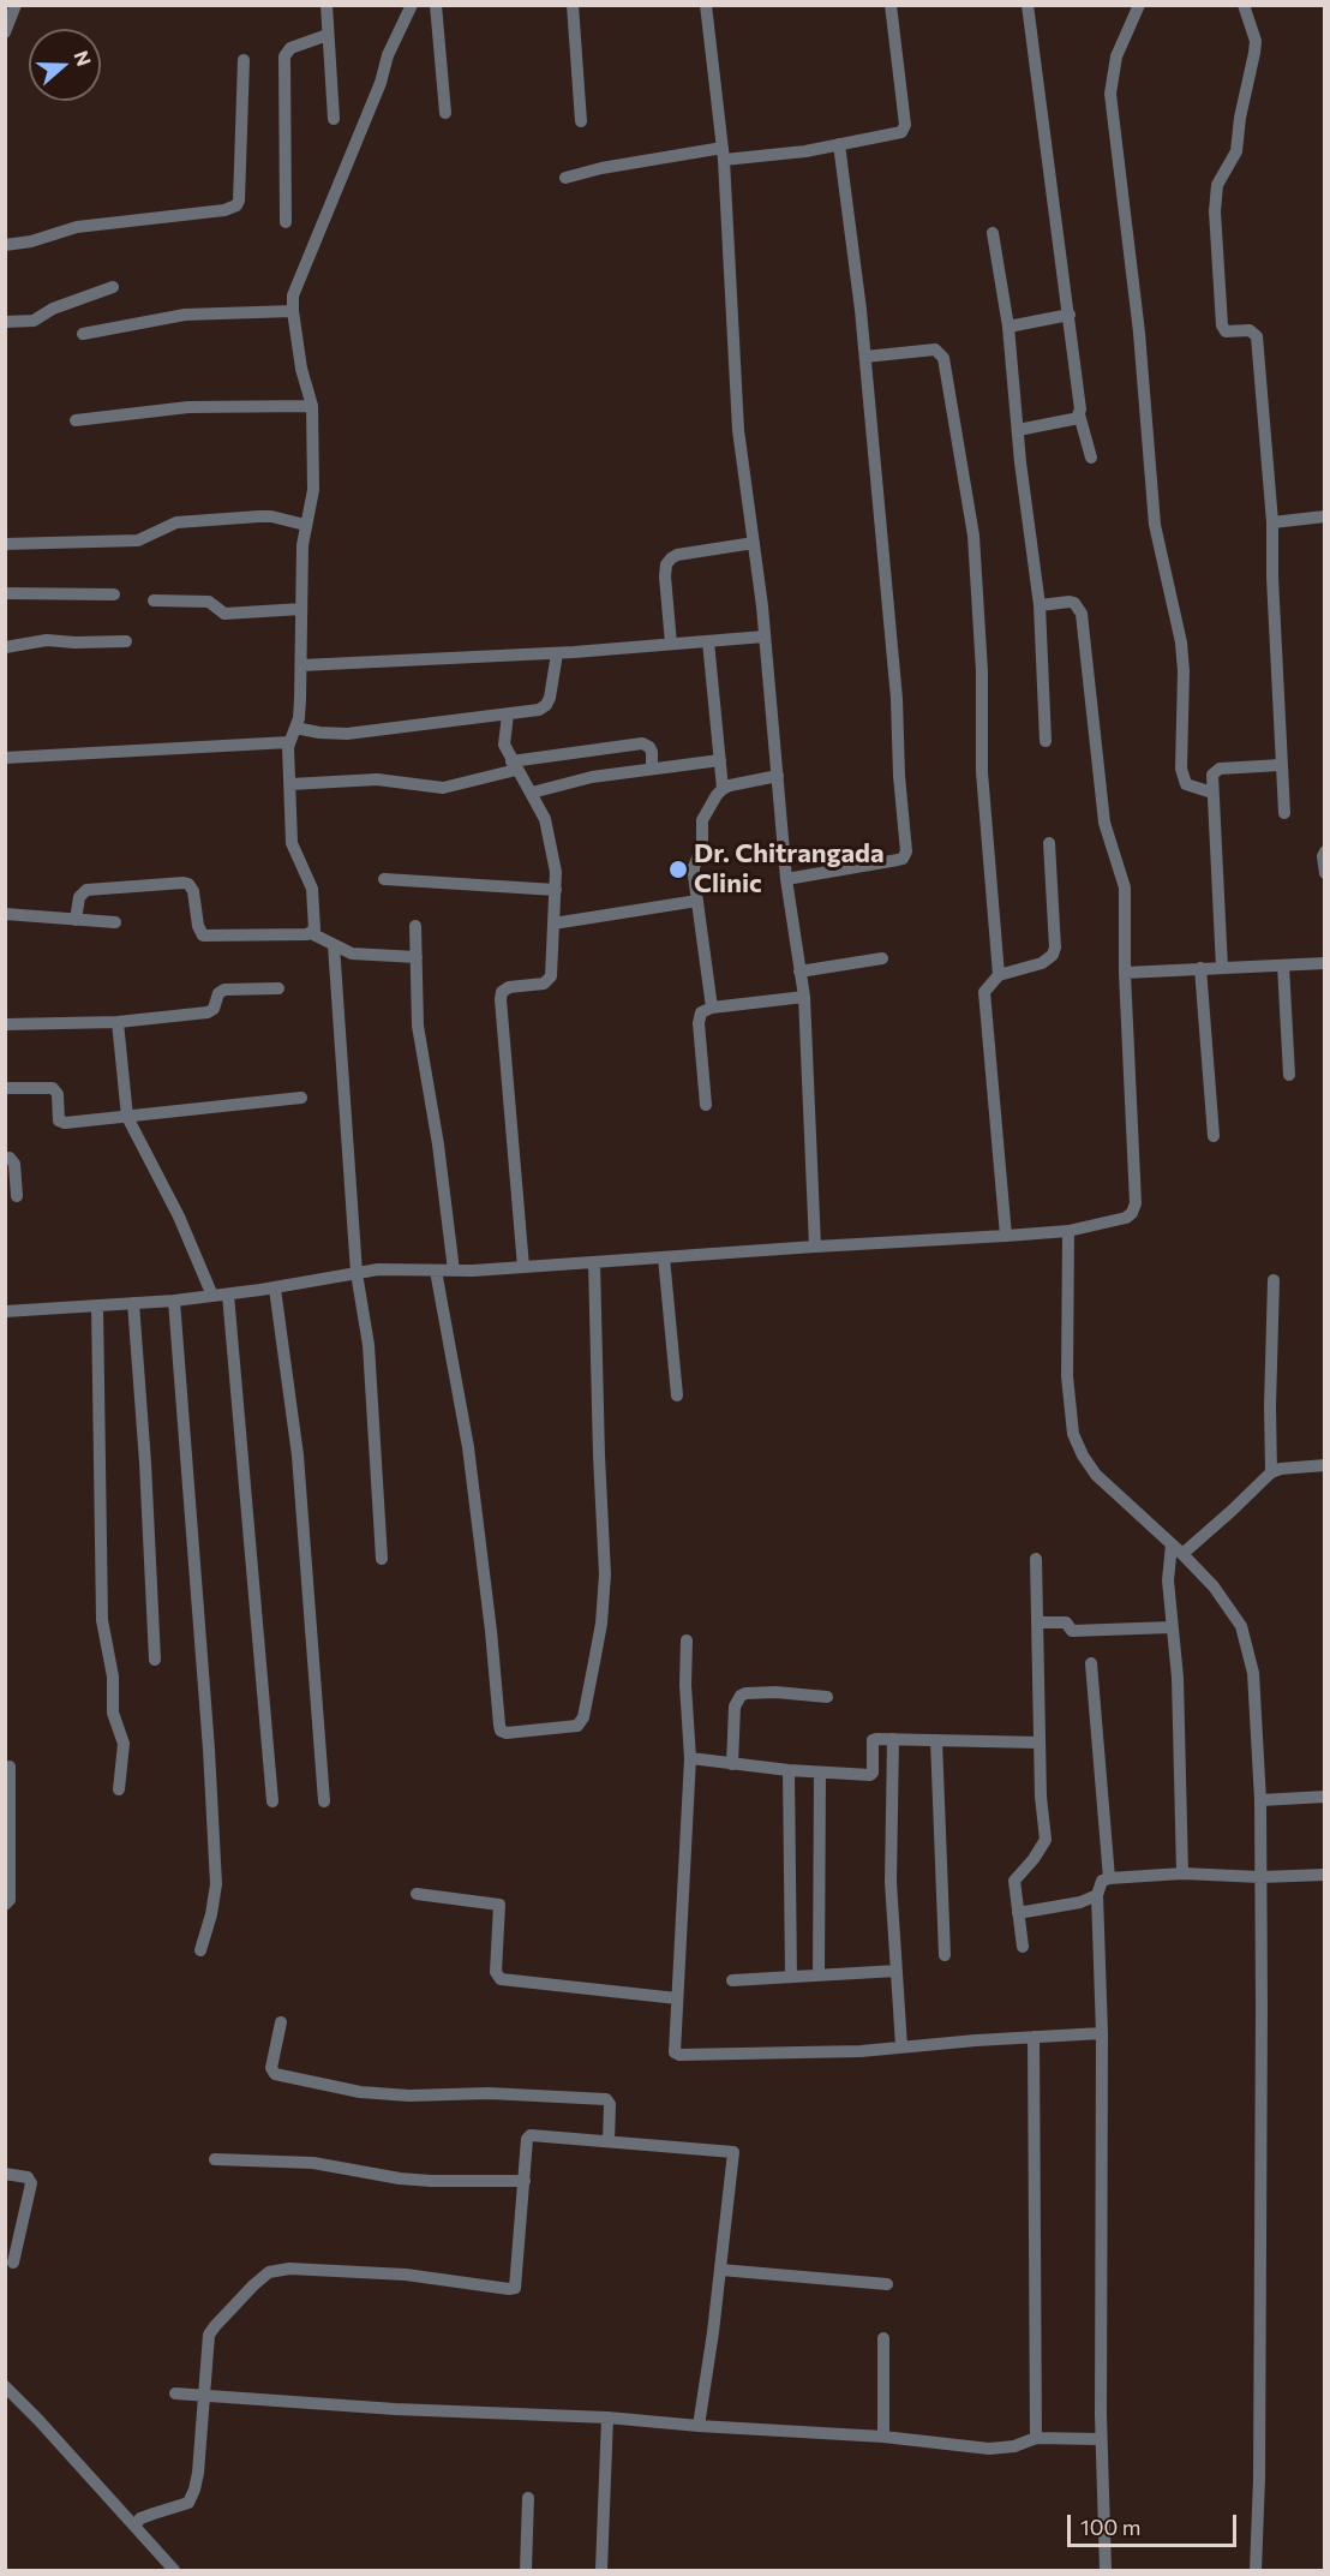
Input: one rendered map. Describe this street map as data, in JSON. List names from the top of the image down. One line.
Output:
{"places":["Dr. Chitrangada Clinic"],"scale_bar":"100 m","north":"right"}
